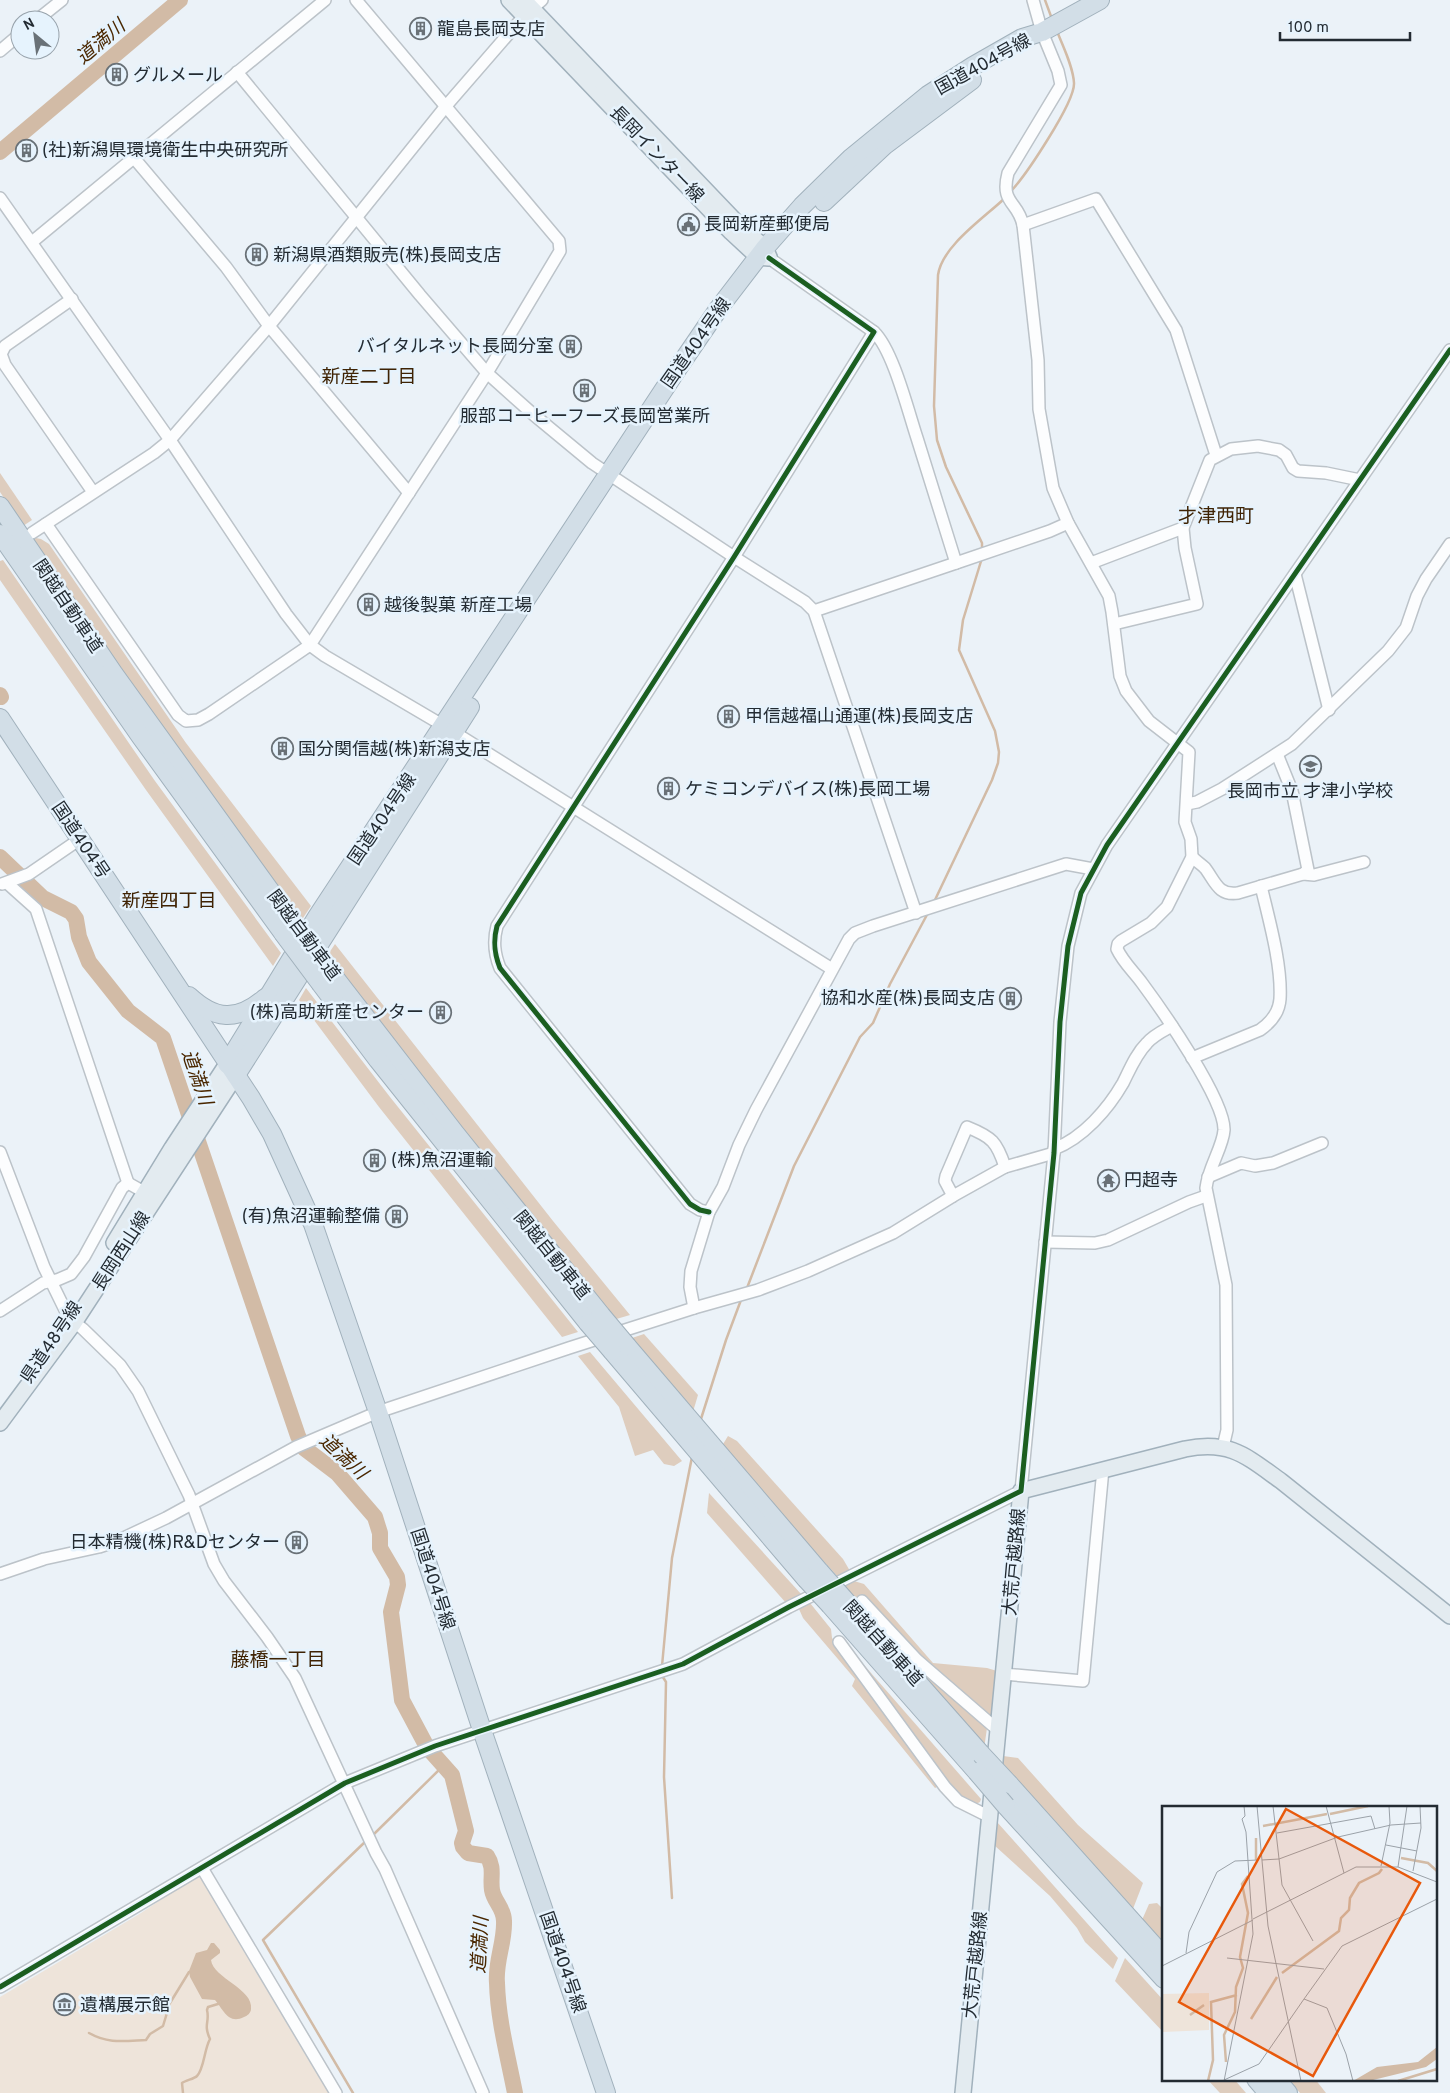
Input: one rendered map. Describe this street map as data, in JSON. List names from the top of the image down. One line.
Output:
{"streets":{"highway":["国道404号線","関越自動車道","国道404号"],"main road":["長岡インター線","長岡西山線","県道48号線","大荒戸越路線"]},"crossings":[["国道404号線","長岡インター線"],["国道404号線","国道404号"],["国道404号線","長岡西山線"],["国道404号線","県道48号線"],["国道404号","長岡西山線"],["国道404号","県道48号線"],["長岡西山線","県道48号線"]],"districts":["新産二丁目","才津西町","新産四丁目","藤橋一丁目"],"water":["道満川"],"places":{"building":["龍島長岡支店","グルメール","(社)新潟県環境衛生中央研究所","新潟県酒類販売(株)長岡支店","バイタルネット長岡分室","服部コーヒーフーズ長岡営業所","越後製菓 新産工場","甲信越福山通運(株)長岡支店","国分関信越(株)新潟支店","ケミコンデバイス(株)長岡工場","協和水産(株)長岡支店","(株)高助新産センター","(株)魚沼運輸","(有)魚沼運輸整備","日本精機(株)R&Dセンター"],"public building":["長岡新産郵便局"],"school or university":["長岡市立 才津小学校"],"temple":["円超寺"],"museum":["遺構展示館"]},"scale_bar":"100 m","north":"top left"}
